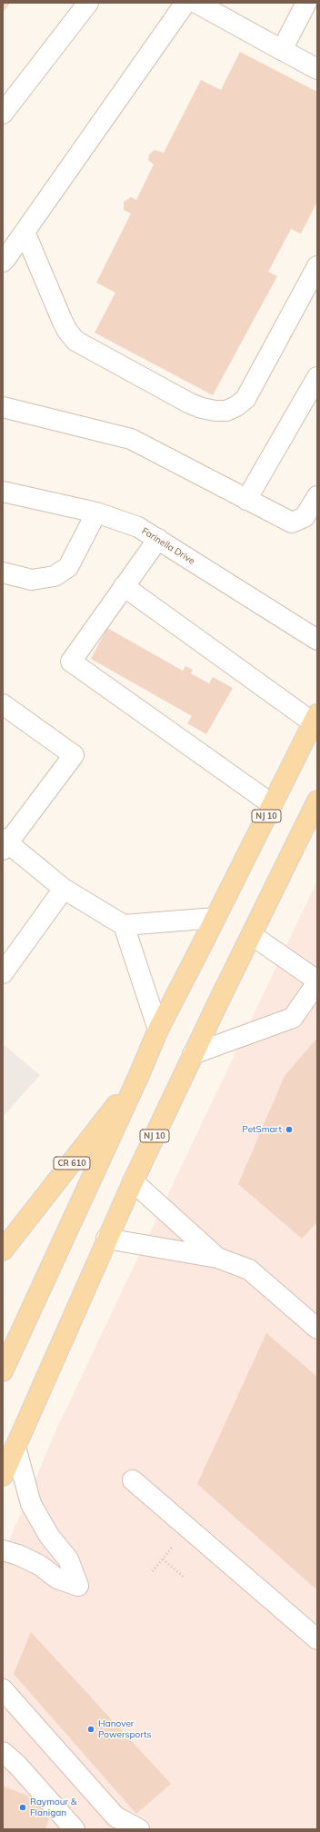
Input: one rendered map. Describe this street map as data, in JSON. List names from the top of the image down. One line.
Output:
{"streets":{"main road":["NJ 10","CR 610"],"street":["Farinella Drive"]},"crossings":[["NJ 10","CR 610"]],"places":["PetSmart","Hanover Powersports","Raymour & Flanigan"]}
